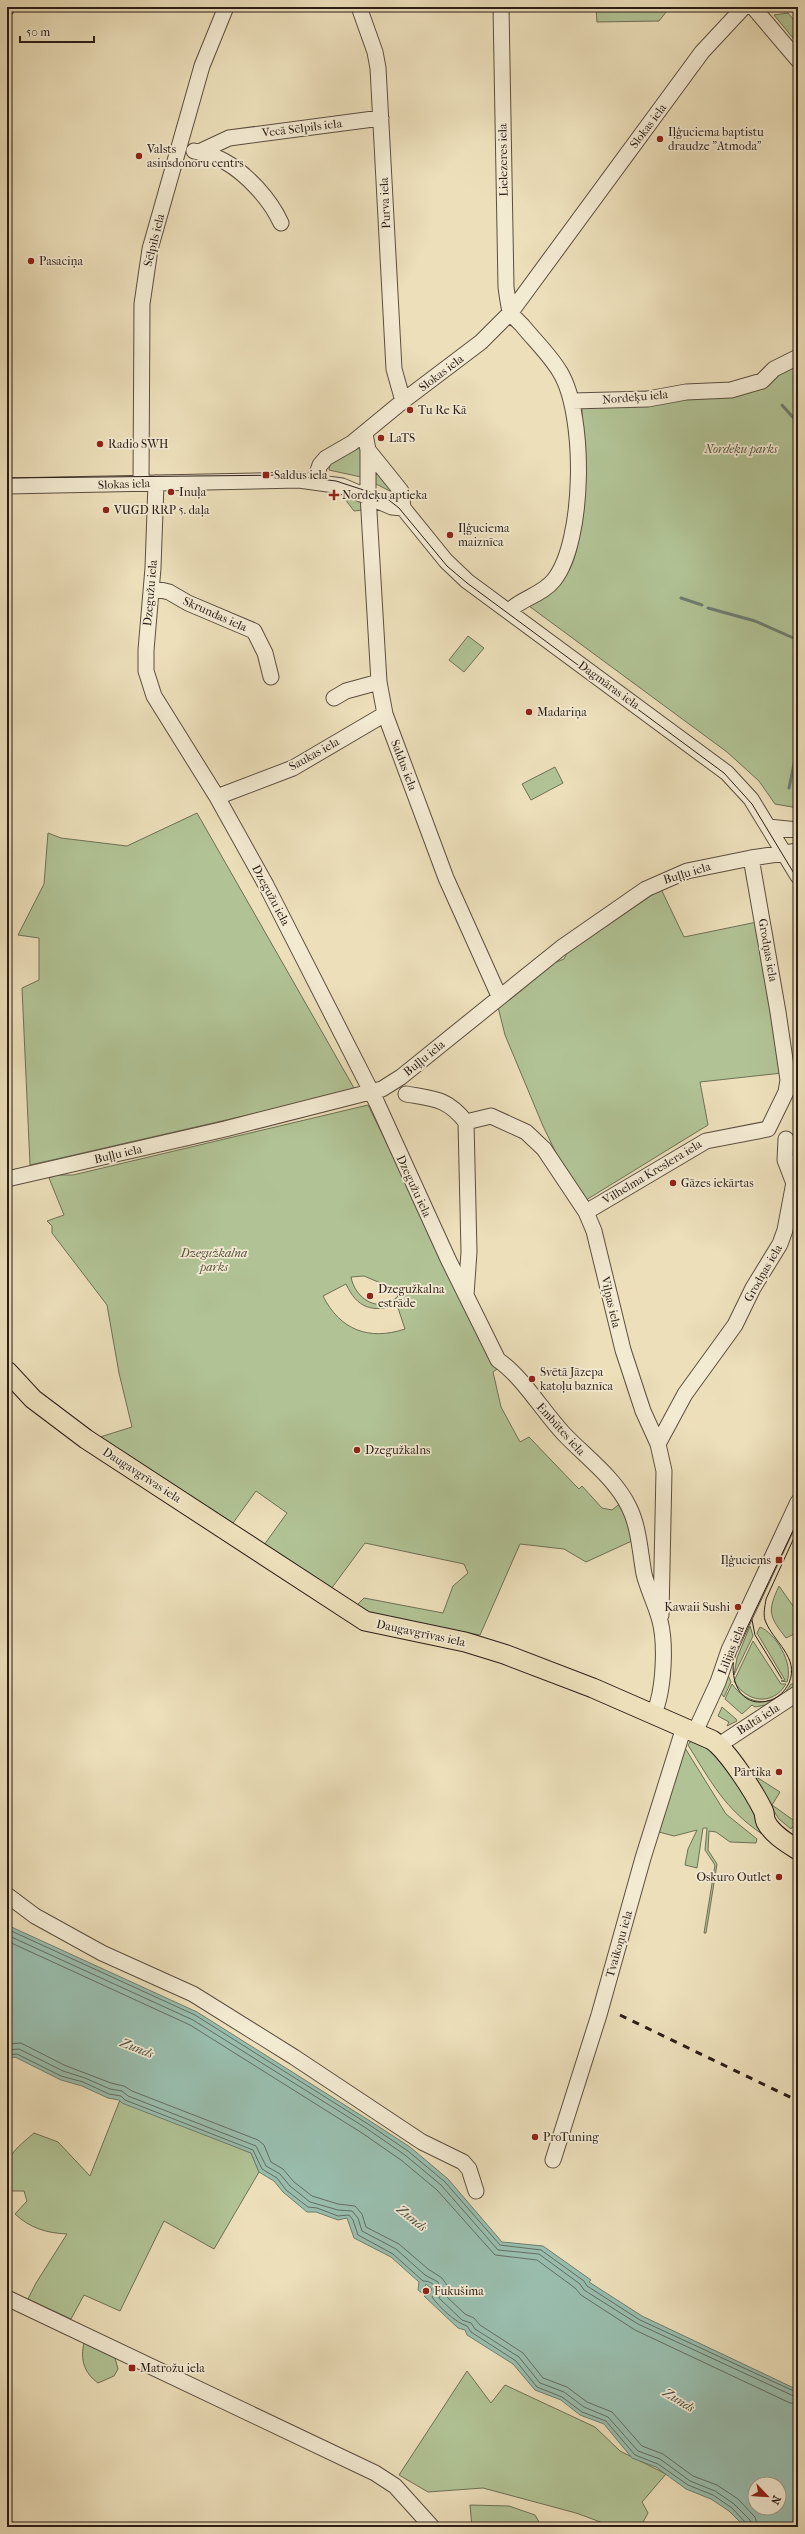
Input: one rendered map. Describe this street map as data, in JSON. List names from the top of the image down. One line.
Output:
{"streets":{"main road":["Daugavgrīvas iela"],"street":["Slokas iela","Vecā Sēlpils iela","Lielezeres iela","Purva iela","Sēlpils iela","Nordeķu iela","Dzegužu iela","Skrundas iela","Dagmāras iela","Saukas iela","Saldus iela","Buļļu iela","Grodņas iela","Vilhelma Kreslera iela","Viļņas iela","Embūtes iela","Lilijas iela","Baltā iela","Tvaikoņu iela"]},"crossings":[["Slokas iela","Lielezeres iela"],["Slokas iela","Purva iela"],["Slokas iela","Sēlpils iela"],["Slokas iela","Dzegužu iela"],["Slokas iela","Dagmāras iela"],["Vecā Sēlpils iela","Purva iela"],["Dzegužu iela","Skrundas iela"],["Dzegužu iela","Saukas iela"],["Dzegužu iela","Buļļu iela"],["Dzegužu iela","Embūtes iela"],["Dagmāras iela","Saldus iela"],["Dagmāras iela","Buļļu iela"],["Saukas iela","Saldus iela"],["Saldus iela","Buļļu iela"],["Buļļu iela","Grodņas iela"],["Grodņas iela","Vilhelma Kreslera iela"],["Grodņas iela","Viļņas iela"],["Vilhelma Kreslera iela","Viļņas iela"],["Viļņas iela","Embūtes iela"],["Embūtes iela","Daugavgrīvas iela"],["Daugavgrīvas iela","Lilijas iela"],["Daugavgrīvas iela","Baltā iela"],["Daugavgrīvas iela","Tvaikoņu iela"],["Lilijas iela","Tvaikoņu iela"]],"water":["Zunds"],"parks":["Nordeķu parks","Dzegužkalna parks"],"places":{"other":["Iļģuciema baptistu draudze \"Atmoda\"","Valsts asinsdonoru centrs","Pasaciņa","Tu Re Kā","LaTS","Radio SWH","Inuļa","VUGD RRP 5. daļa","Iļģuciema maiznīca","Madariņa","Gāzes iekārtas","Dzegužkalna estrāde","Svētā Jāzepa katoļu baznīca","Dzegužkalns","Kawaii Sushi","Pārtika","Oskuro Outlet","ProTuning","Fukušima"],"transit":["Saldus iela","Iļģuciems","Matrožu iela"],"health":["Nordeķu aptieka"]},"scale_bar":"50 m","north":"bottom right"}
